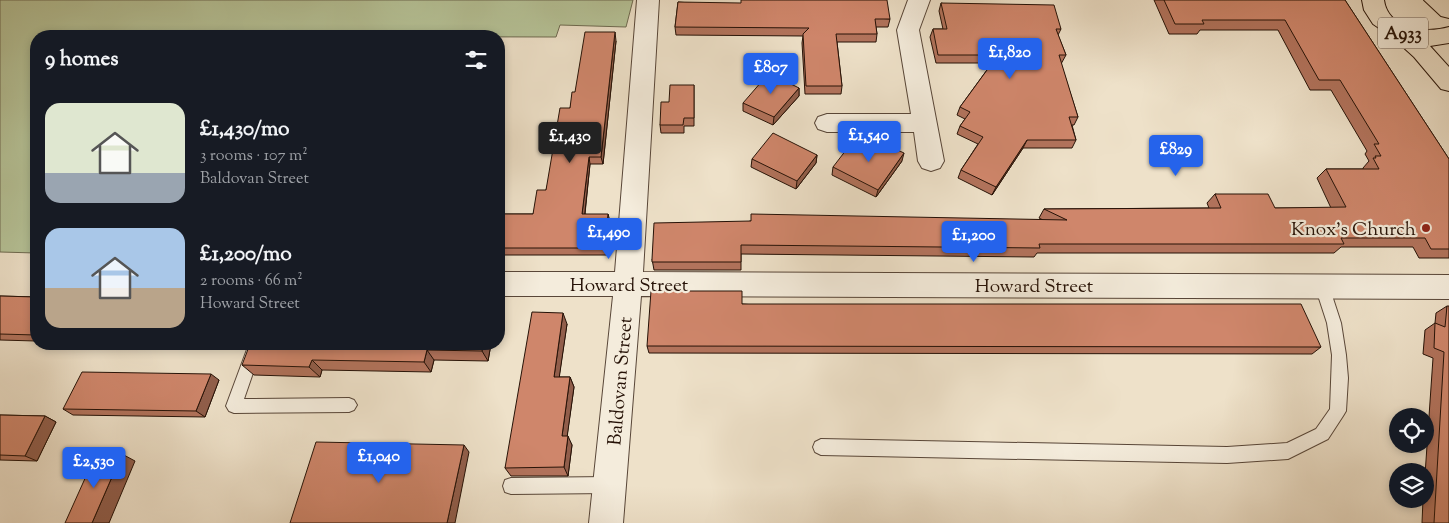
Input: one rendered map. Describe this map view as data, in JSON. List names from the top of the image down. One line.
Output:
{"streets":{"main road":["A933"],"street":["Howard Street","Baldovan Street"]},"crossings":[["Howard Street","Baldovan Street"]],"places":["Knox's Church"],"page":{"heading":"9 homes","price":["£1,820","£807","£1,540","£1,430","£829","£1,490","£1,200","£1,040","£2,530"],"list":[{"name":"£1,430/mo","note":"3 rooms · 107 m² · Baldovan Street"},{"name":"£1,200/mo","note":"2 rooms · 66 m² · Howard Street"}]}}
